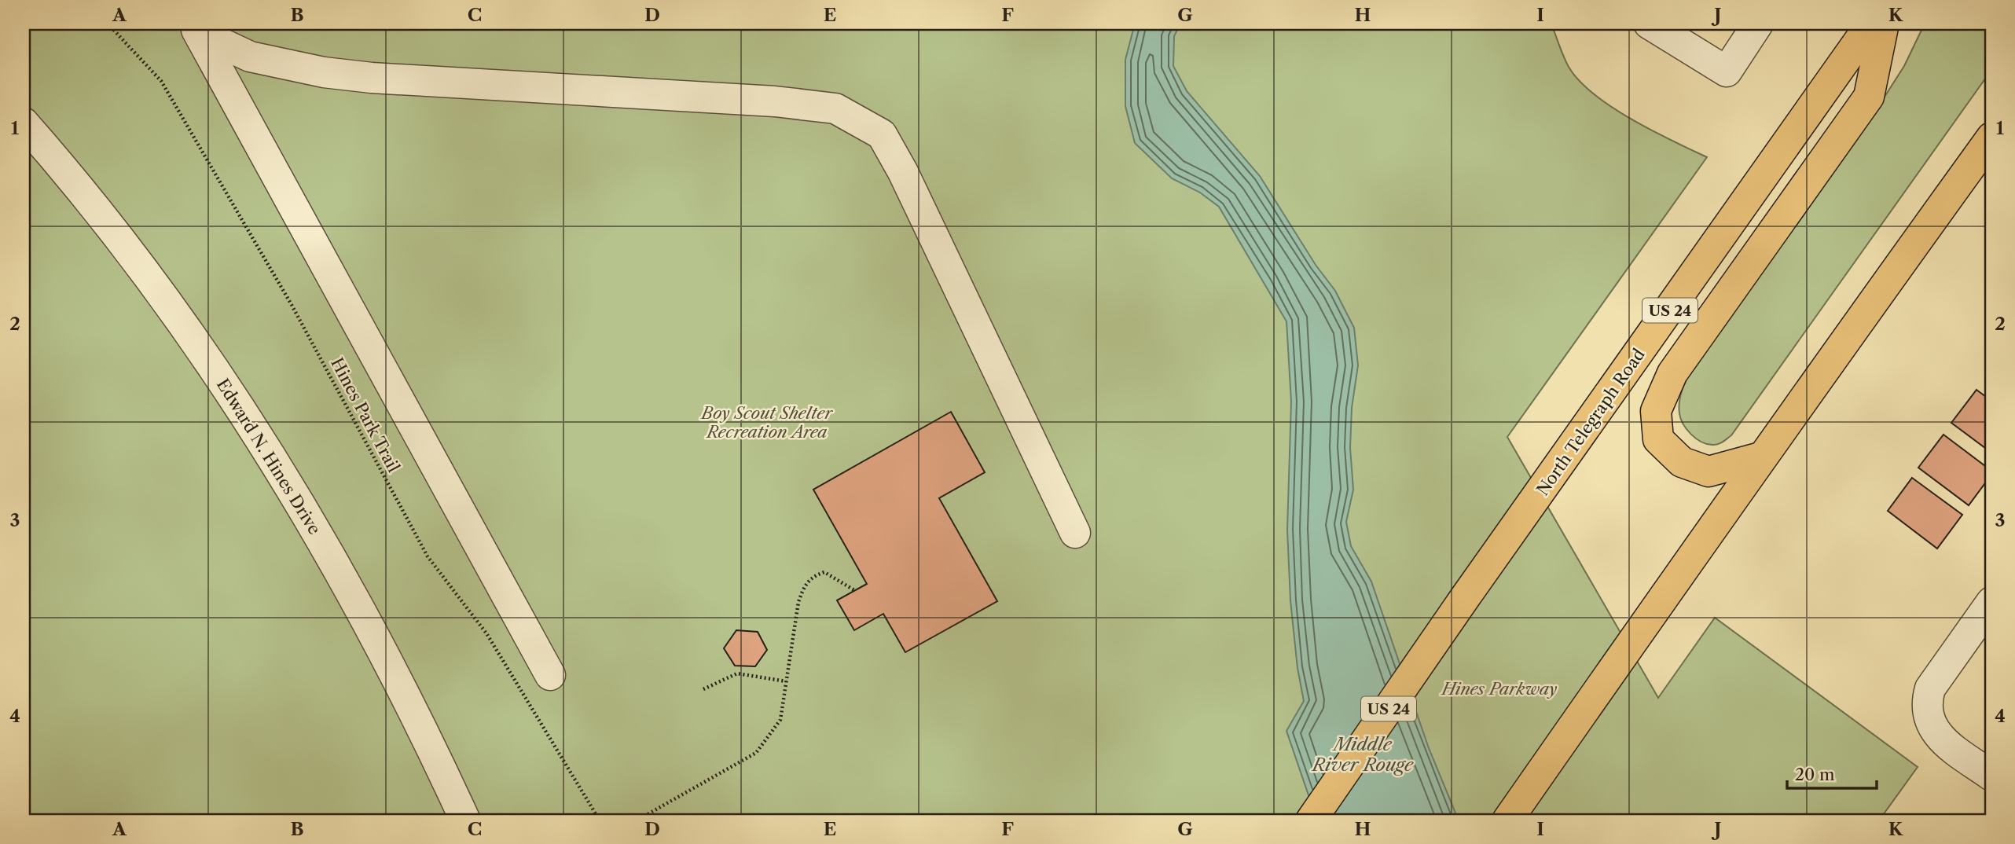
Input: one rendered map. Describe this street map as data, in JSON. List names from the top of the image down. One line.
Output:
{"streets":{"main road":["US 24","North Telegraph Road"],"street":["Edward N. Hines Drive"],"path":["Hines Park Trail"]},"water":["Middle River Rouge"],"parks":["Boy Scout Shelter Recreation Area","Hines Parkway"],"scale_bar":"20 m","grid":{"columns":["A","B","C","D","E","F","G","H","I","J","K"],"rows":["1","2","3","4"]}}
